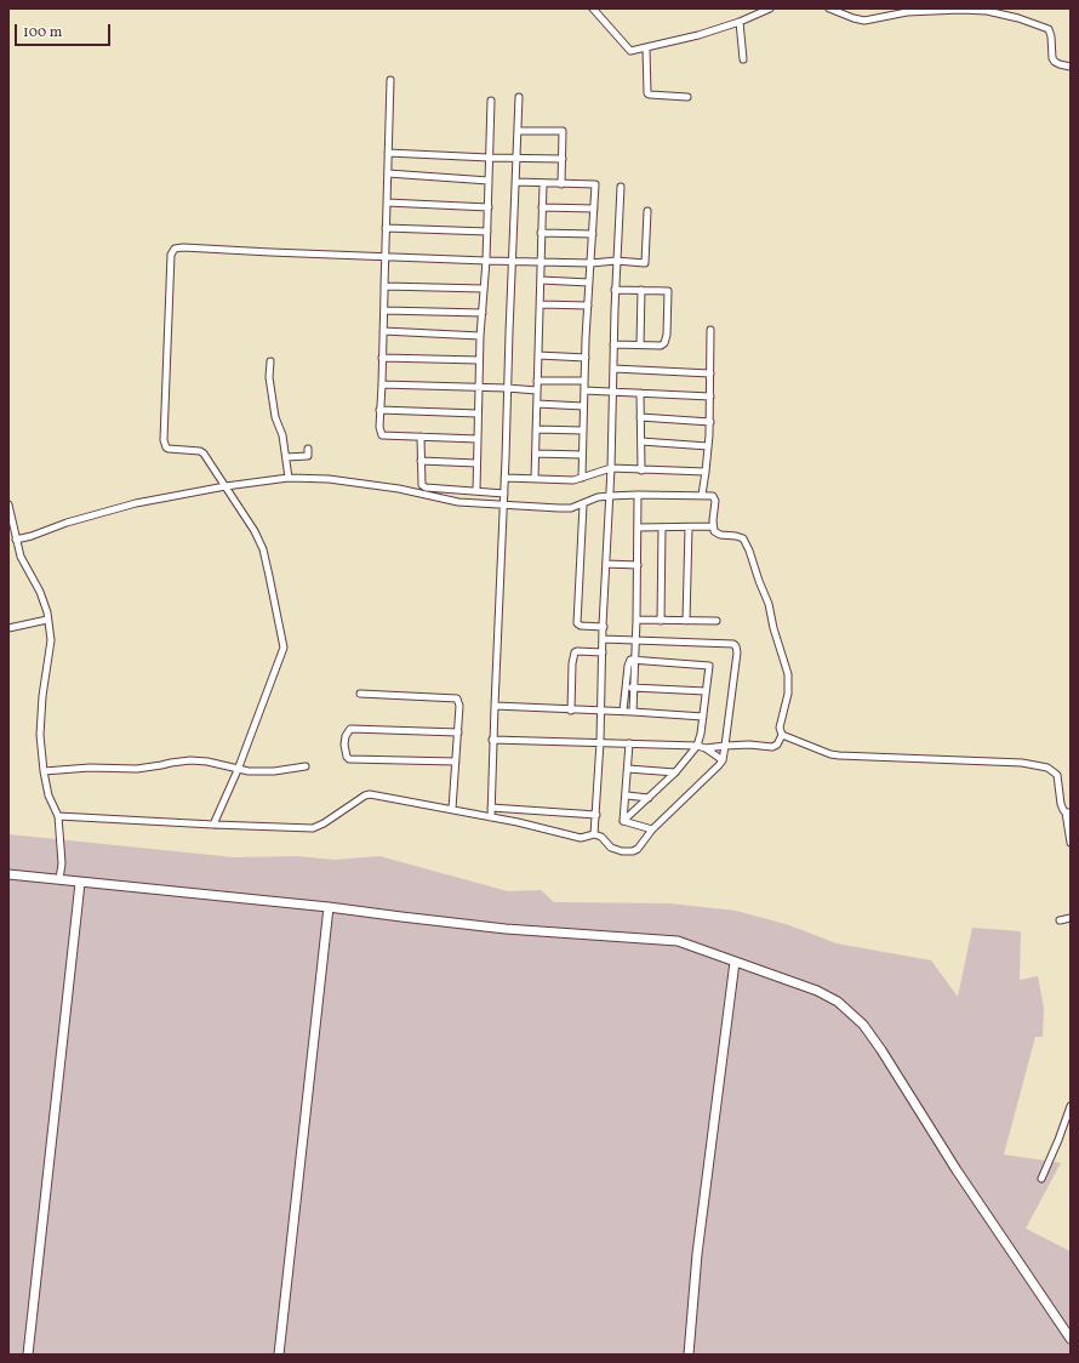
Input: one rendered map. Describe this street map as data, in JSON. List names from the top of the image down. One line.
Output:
{"scale_bar":"100 m"}
